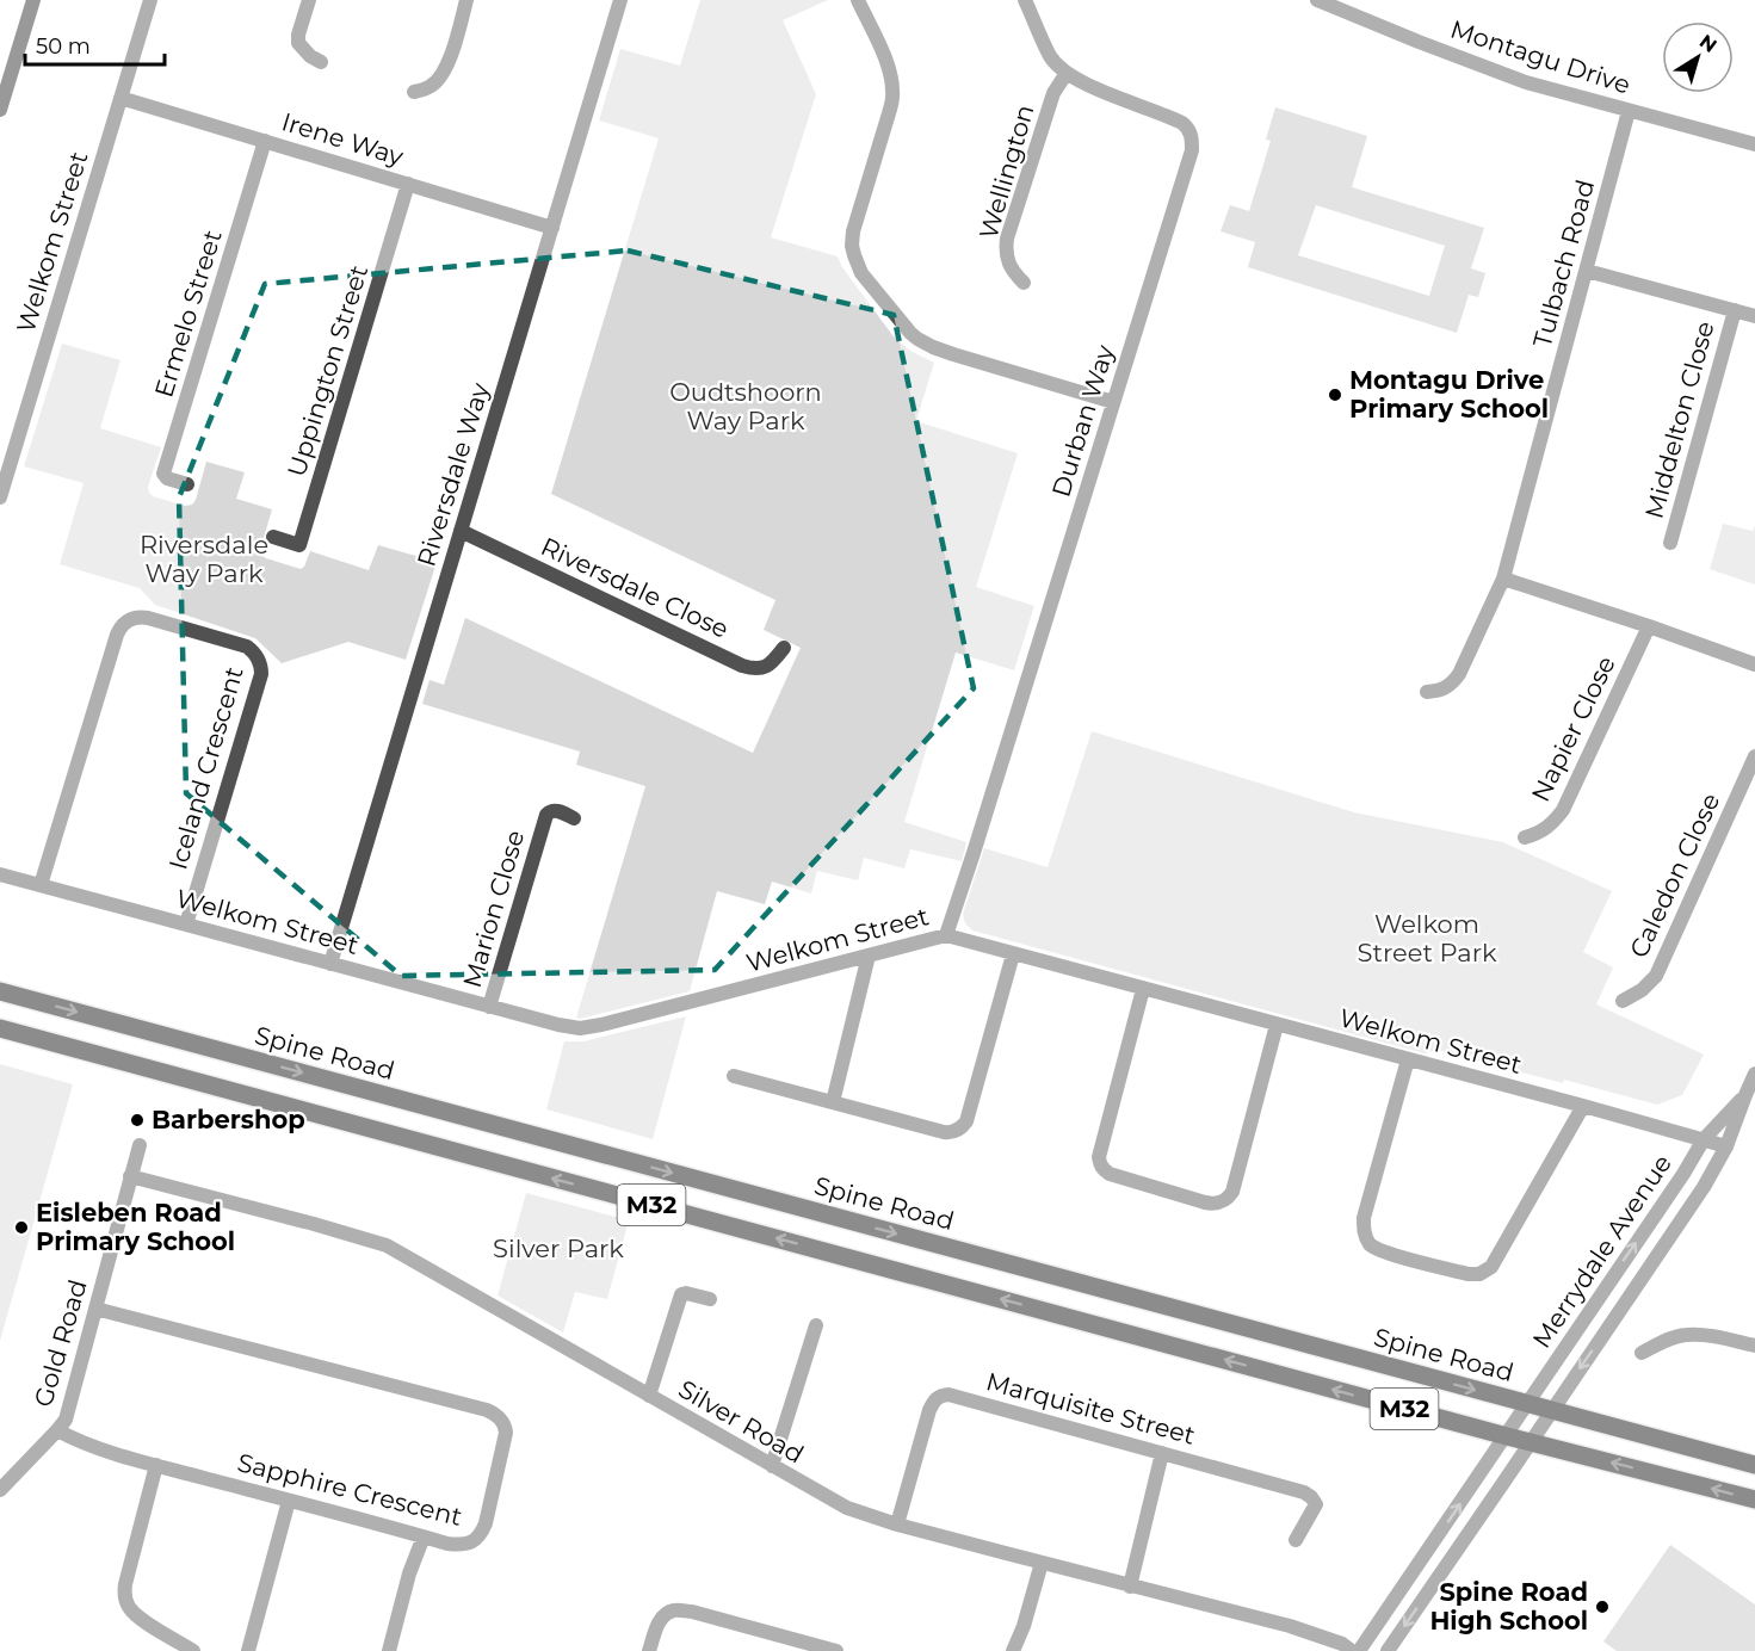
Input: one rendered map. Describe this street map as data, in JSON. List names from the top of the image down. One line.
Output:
{"streets":{"main road":["Spine Road","M32"],"street":["Montagu Drive","Irene Way","Wellington","Welkom Street","Tulbach Road","Ermelo Street","Uppington Street","Middelton Close","Durban Way","Riversdale Way","Riversdale Close","Napier Close","Iceland Crescent","Caledon Close","Marion Close","Merrydale Avenue","Gold Road","Marquisite Street","Silver Road","Sapphire Crescent"]},"crossings":[["Montagu Drive","Tulbach Road"],["Irene Way","Welkom Street"],["Irene Way","Ermelo Street"],["Irene Way","Uppington Street"],["Irene Way","Riversdale Way"],["Wellington","Durban Way"],["Welkom Street","Durban Way"],["Welkom Street","Riversdale Way"],["Welkom Street","Iceland Crescent"],["Welkom Street","Marion Close"],["Welkom Street","Merrydale Avenue"],["Riversdale Way","Riversdale Close"],["Spine Road","Merrydale Avenue"],["M32","Merrydale Avenue"],["Gold Road","Silver Road"],["Gold Road","Sapphire Crescent"],["Marquisite Street","Silver Road"]],"parks":["Oudtshoorn Way Park","Riversdale Way Park","Welkom Street Park","Silver Park"],"places":["Montagu Drive Primary School","Barbershop","Eisleben Road Primary School","Spine Road High School"],"scale_bar":"50 m","north":"top right"}
